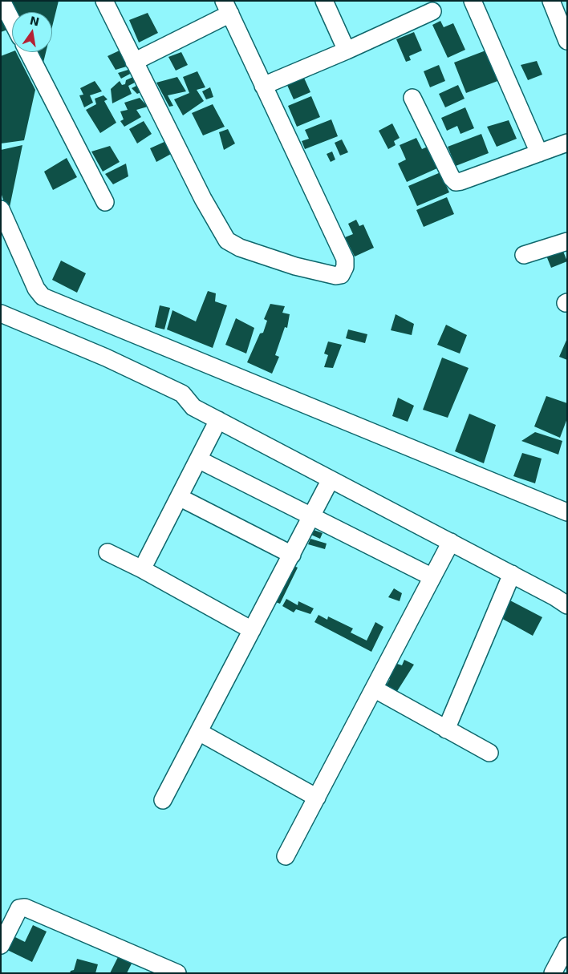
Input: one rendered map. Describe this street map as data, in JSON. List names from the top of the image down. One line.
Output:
{"north":"top"}
